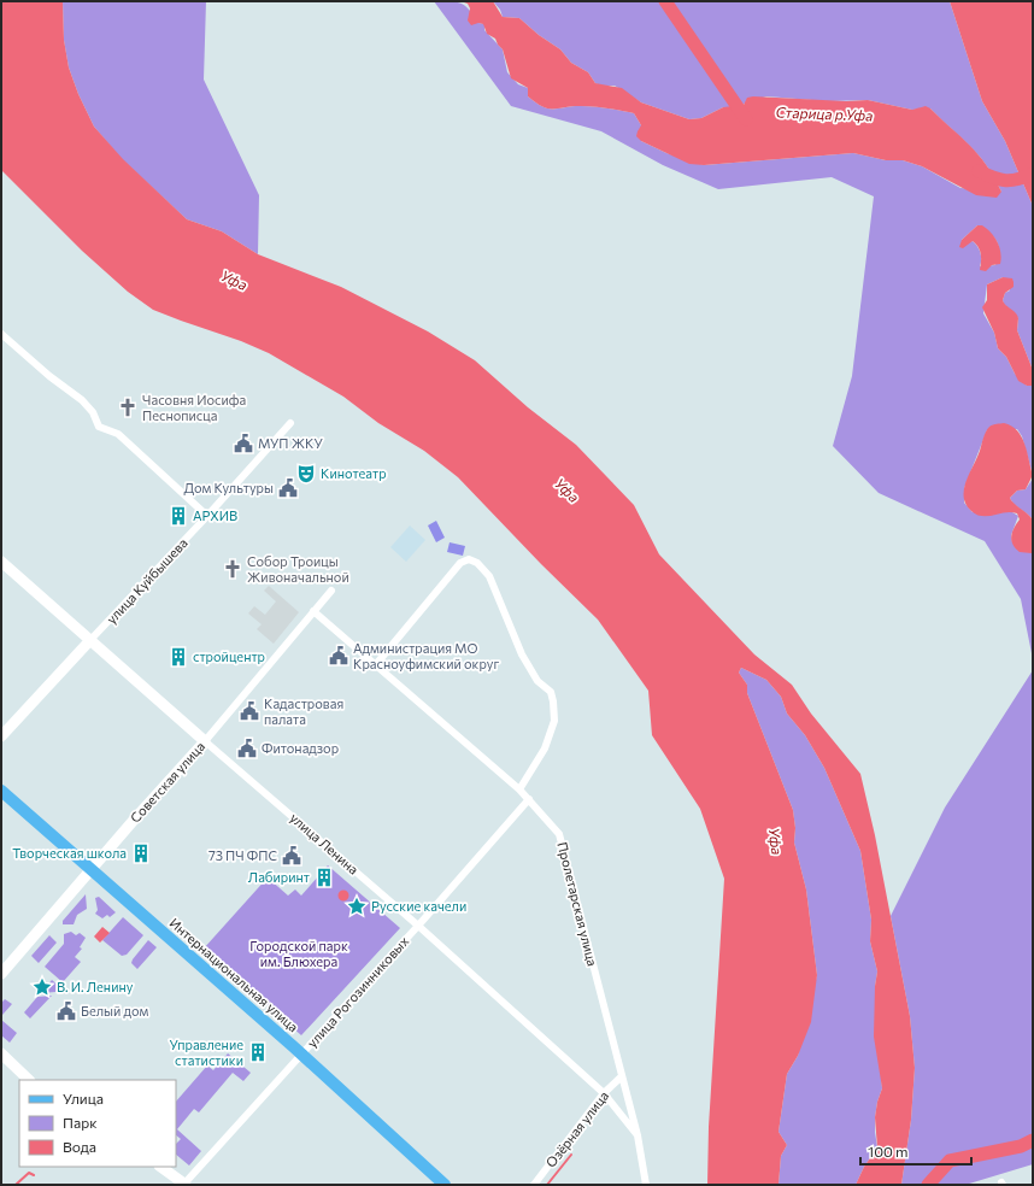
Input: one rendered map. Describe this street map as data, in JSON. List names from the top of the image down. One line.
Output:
{"streets":{"main road":["улица Куйбышева","Советская улица","улица Ленина","Интернациональная улица"],"street":["Пролетарская улица","улица Рогозинниковых","Озёрная улица"]},"crossings":[["улица Куйбышева","улица Ленина"],["Советская улица","улица Ленина"],["Советская улица","Пролетарская улица"],["Советская улица","Интернациональная улица"],["улица Ленина","Пролетарская улица"],["улица Ленина","улица Рогозинниковых"],["улица Ленина","Озёрная улица"],["Пролетарская улица","улица Рогозинниковых"],["Пролетарская улица","Озёрная улица"],["Интернациональная улица","улица Рогозинниковых"]],"water":["Старица р.Уфа","Уфа"],"parks":["Городской парк им. Блюхера"],"places":{"church":["Часовня Иосифа Песнописца","Собор Троицы Живоначальной"],"public building":["МУП ЖКУ","Дом Культуры","Администрация МО Красноуфимский округ","Кадастровая палата","Фитонадзор","73 ПЧ ФПС","Белый дом"],"theatre":["Кинотеатр"],"building":["АРХИВ","стройцентр","Творческая школа","Лабиринт","Управление статистики"],"place":["Русские качели","В. И. Ленину"]},"legend":["Улица","Парк","Вода"],"scale_bar":"100 m"}
